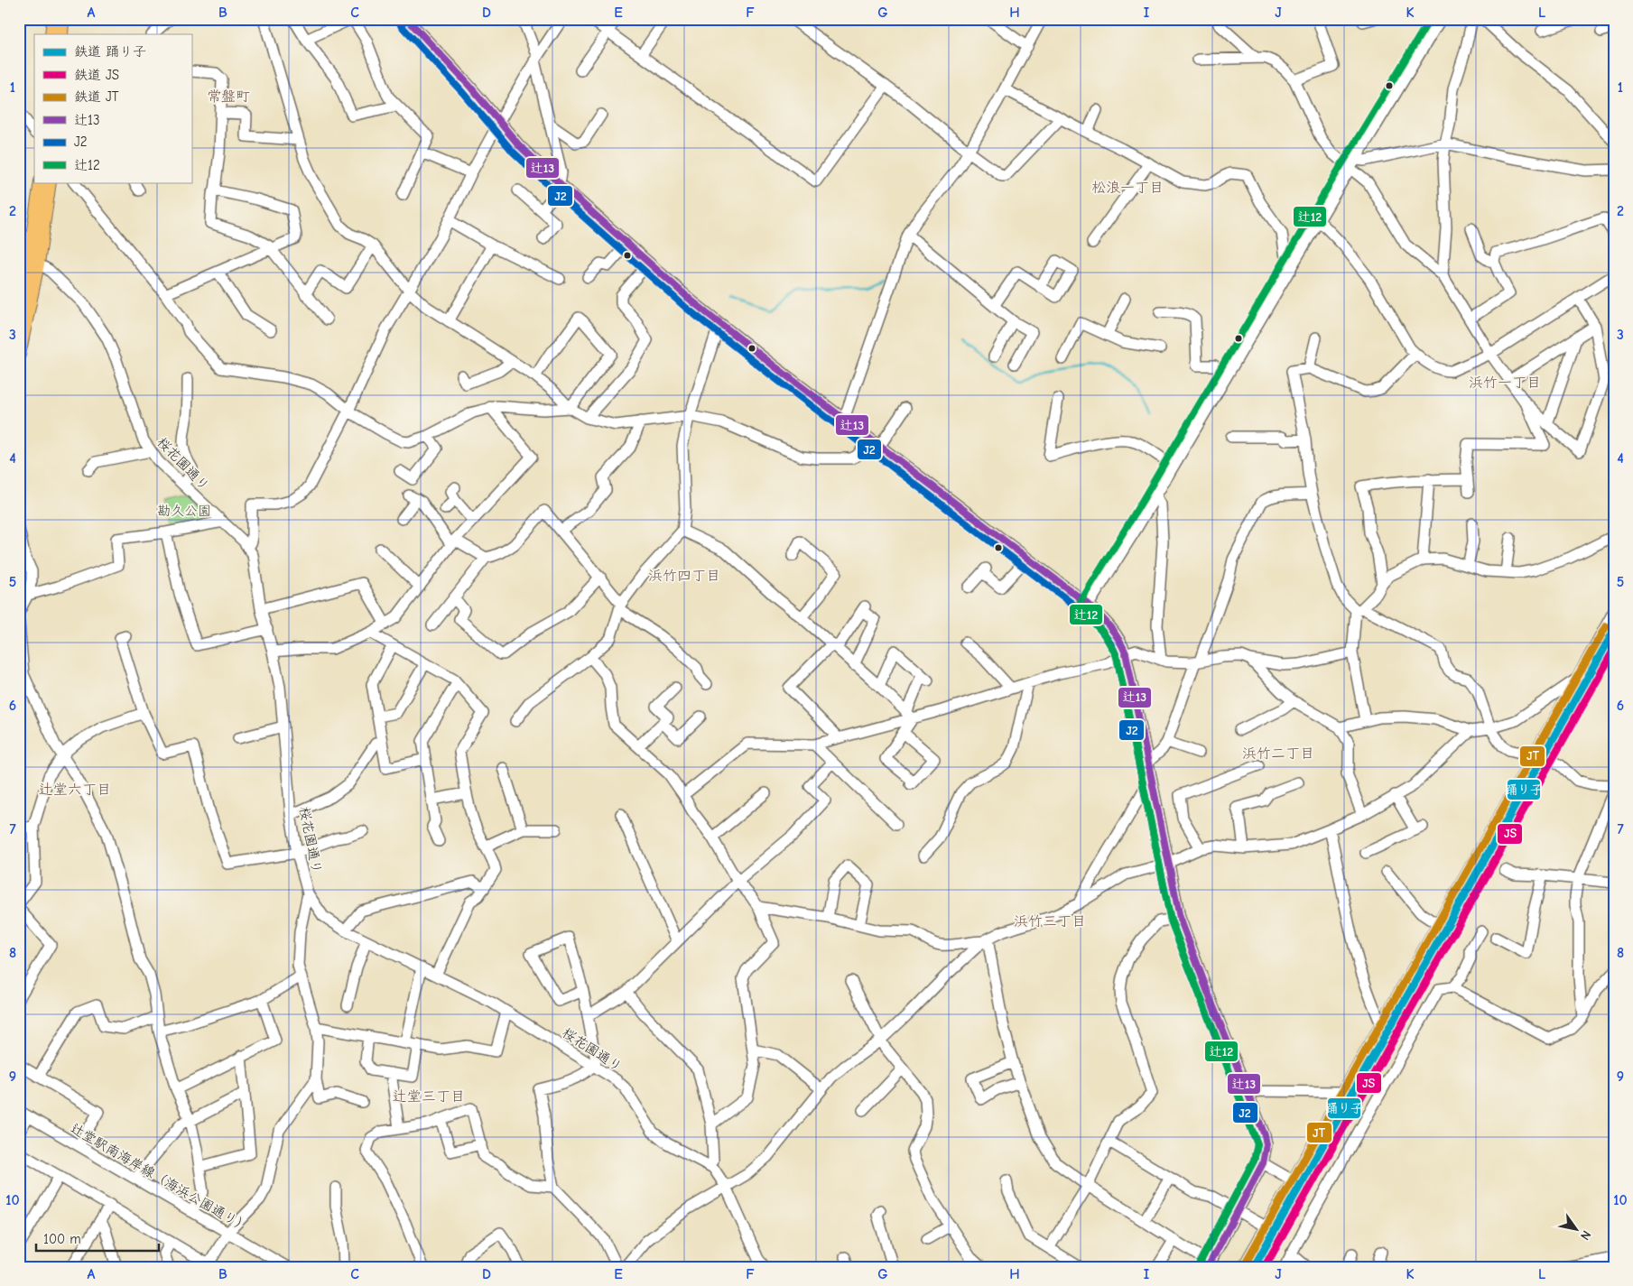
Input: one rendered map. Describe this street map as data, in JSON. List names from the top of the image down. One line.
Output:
{"streets":{"street":["桜花園通り","辻堂駅南海岸線（海浜公園通り）"]},"districts":["常盤町","松浪一丁目","浜竹一丁目","浜竹四丁目","浜竹二丁目","辻堂六丁目","浜竹三丁目","辻堂三丁目"],"parks":["勘久公園"],"lines":["transit line 辻13","transit line 辻12","transit line J2","rail line JT","rail line 踊り子","rail line JS"],"legend":["鉄道 踊り子","鉄道 JS","鉄道 JT","辻13","J2","辻12"],"scale_bar":"100 m","north":"bottom right","grid":{"columns":["A","B","C","D","E","F","G","H","I","J","K","L"],"rows":["1","2","3","4","5","6","7","8","9","10"]}}
